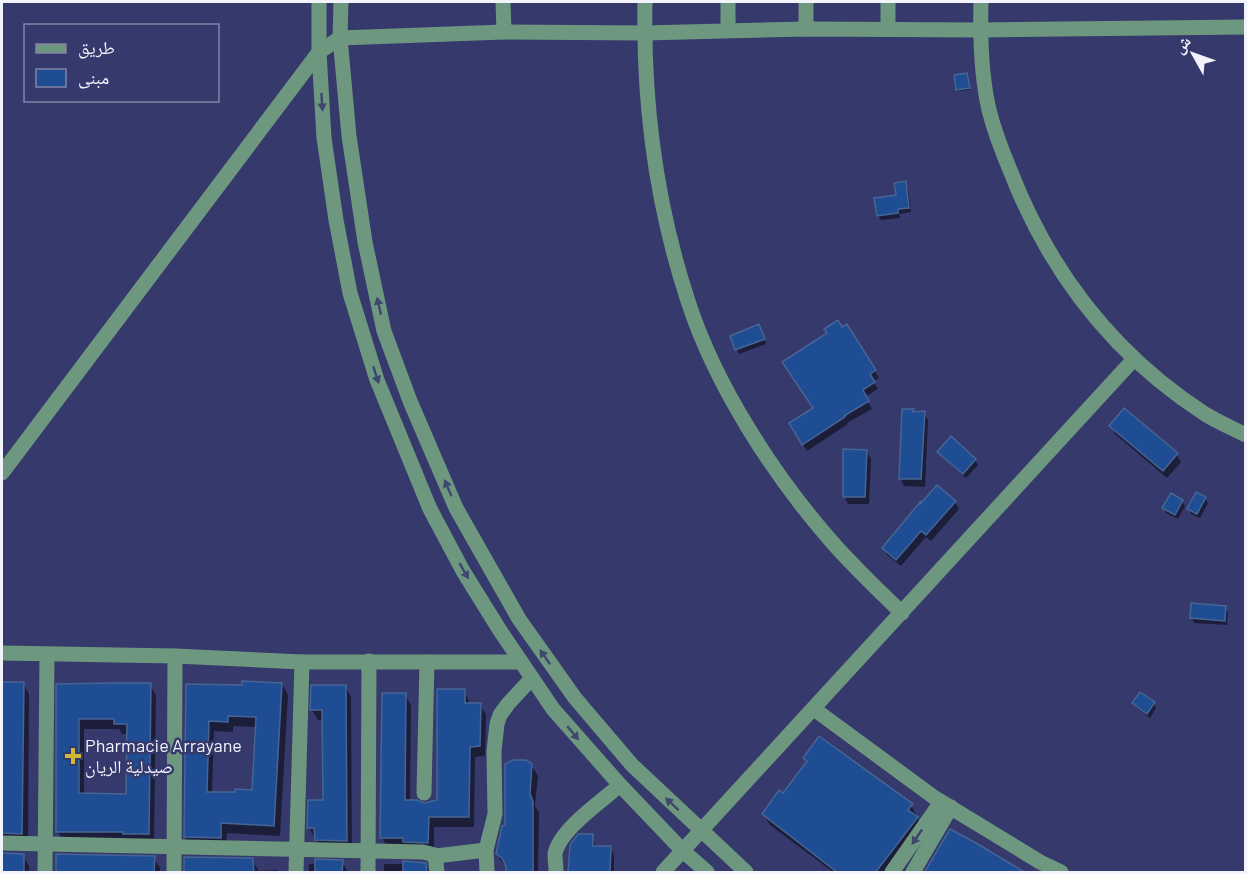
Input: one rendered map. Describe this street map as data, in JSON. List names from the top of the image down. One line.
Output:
{"places":{"health":["Pharmacie Arrayane صيدلية الريان"]},"legend":["طريق","مبنى"],"north":"top left"}
